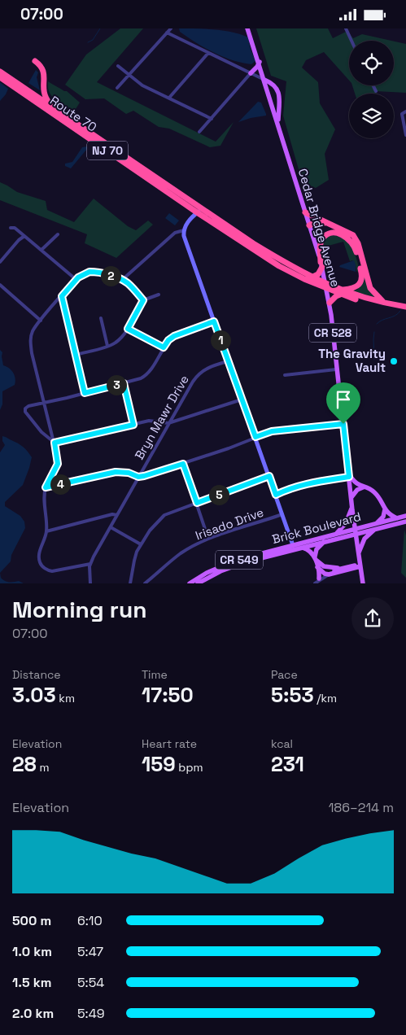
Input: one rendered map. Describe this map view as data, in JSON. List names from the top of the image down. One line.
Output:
{"streets":{"highway":["Route 70","NJ 70"],"main road":["Cedar Bridge Avenue","CR 528","Brick Boulevard","CR 549"],"street":["Bryn Mawr Drive","Irisado Drive"]},"crossings":[["Route 70","NJ 70"],["NJ 70","Cedar Bridge Avenue"],["Cedar Bridge Avenue","Brick Boulevard"]],"places":["The Gravity Vault"],"page":{"status":"07:00","pins":["2","1","3","4","5"],"heading":["Morning run","07:00"],"stats":[["Distance","3.03 km"],["Time","17:50"],["Pace","5:53 /km"],["Elevation","28 m"],["Heart rate","159 bpm"],["kcal","231"]],"chart":["Elevation","186–214 m"],"list":[{"name":"500 m","note":"6:10"},{"name":"1.0 km","note":"5:47"},{"name":"1.5 km","note":"5:54"},{"name":"2.0 km","note":"5:49"}]}}
